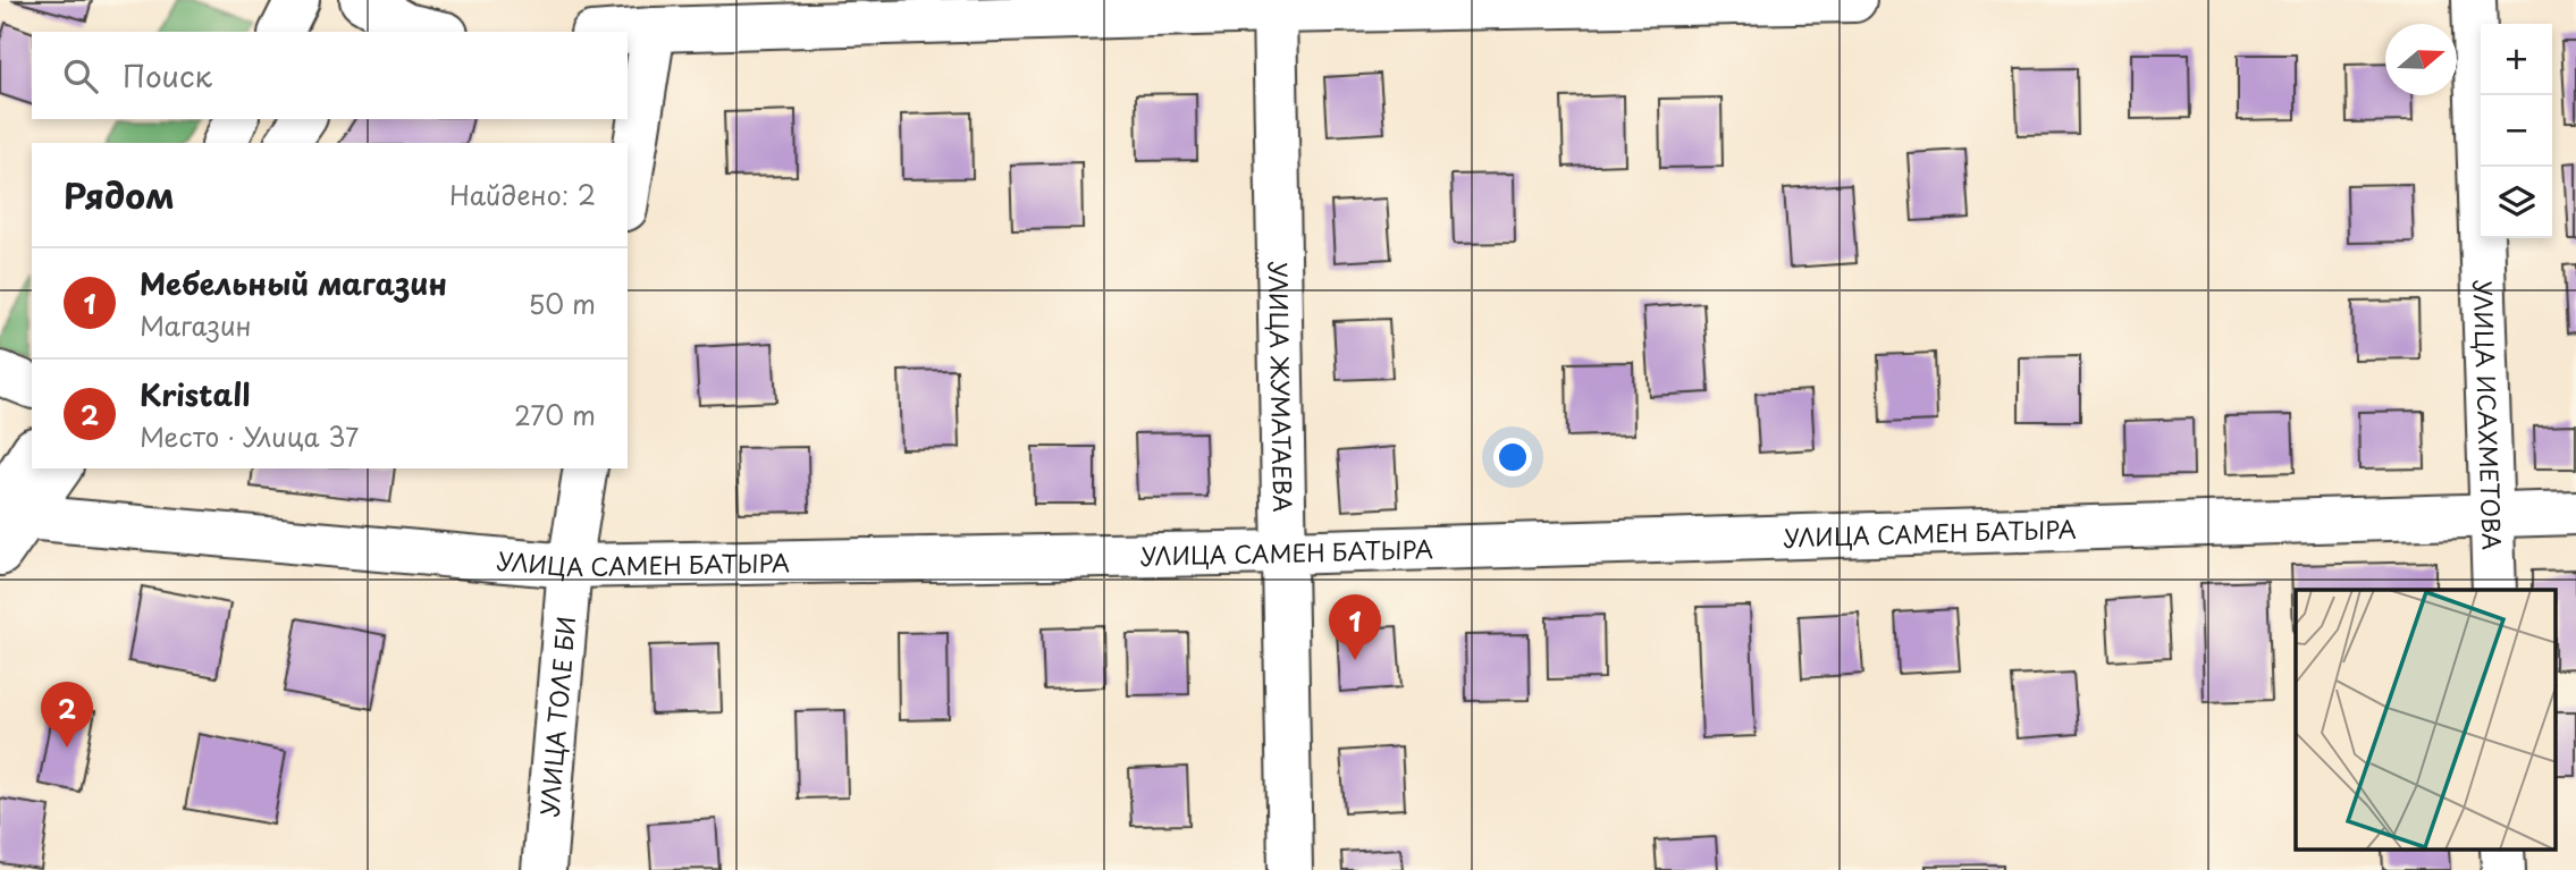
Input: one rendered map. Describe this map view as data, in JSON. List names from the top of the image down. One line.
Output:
{"streets":{"street":["УЛИЦА ЖУМАТАЕВА","УЛИЦА ИСАХМЕТОВА","УЛИЦА САМЕН БАТЫРА","УЛИЦА ТОЛЕ БИ"]},"crossings":[["УЛИЦА ЖУМАТАЕВА","УЛИЦА САМЕН БАТЫРА"],["УЛИЦА ИСАХМЕТОВА","УЛИЦА САМЕН БАТЫРА"],["УЛИЦА САМЕН БАТЫРА","УЛИЦА ТОЛЕ БИ"]],"north":"right","page":{"map_buttons":["+","−"],"search":"Поиск","heading":["Рядом","Найдено: 2"],"list":[{"mark":"1","name":"Мебельный магазин","note":"Магазин","value":"50 m"},{"mark":"2","name":"Kristall","note":"Место · Улица 37","value":"270 m"}],"pins":["1","2"]}}
